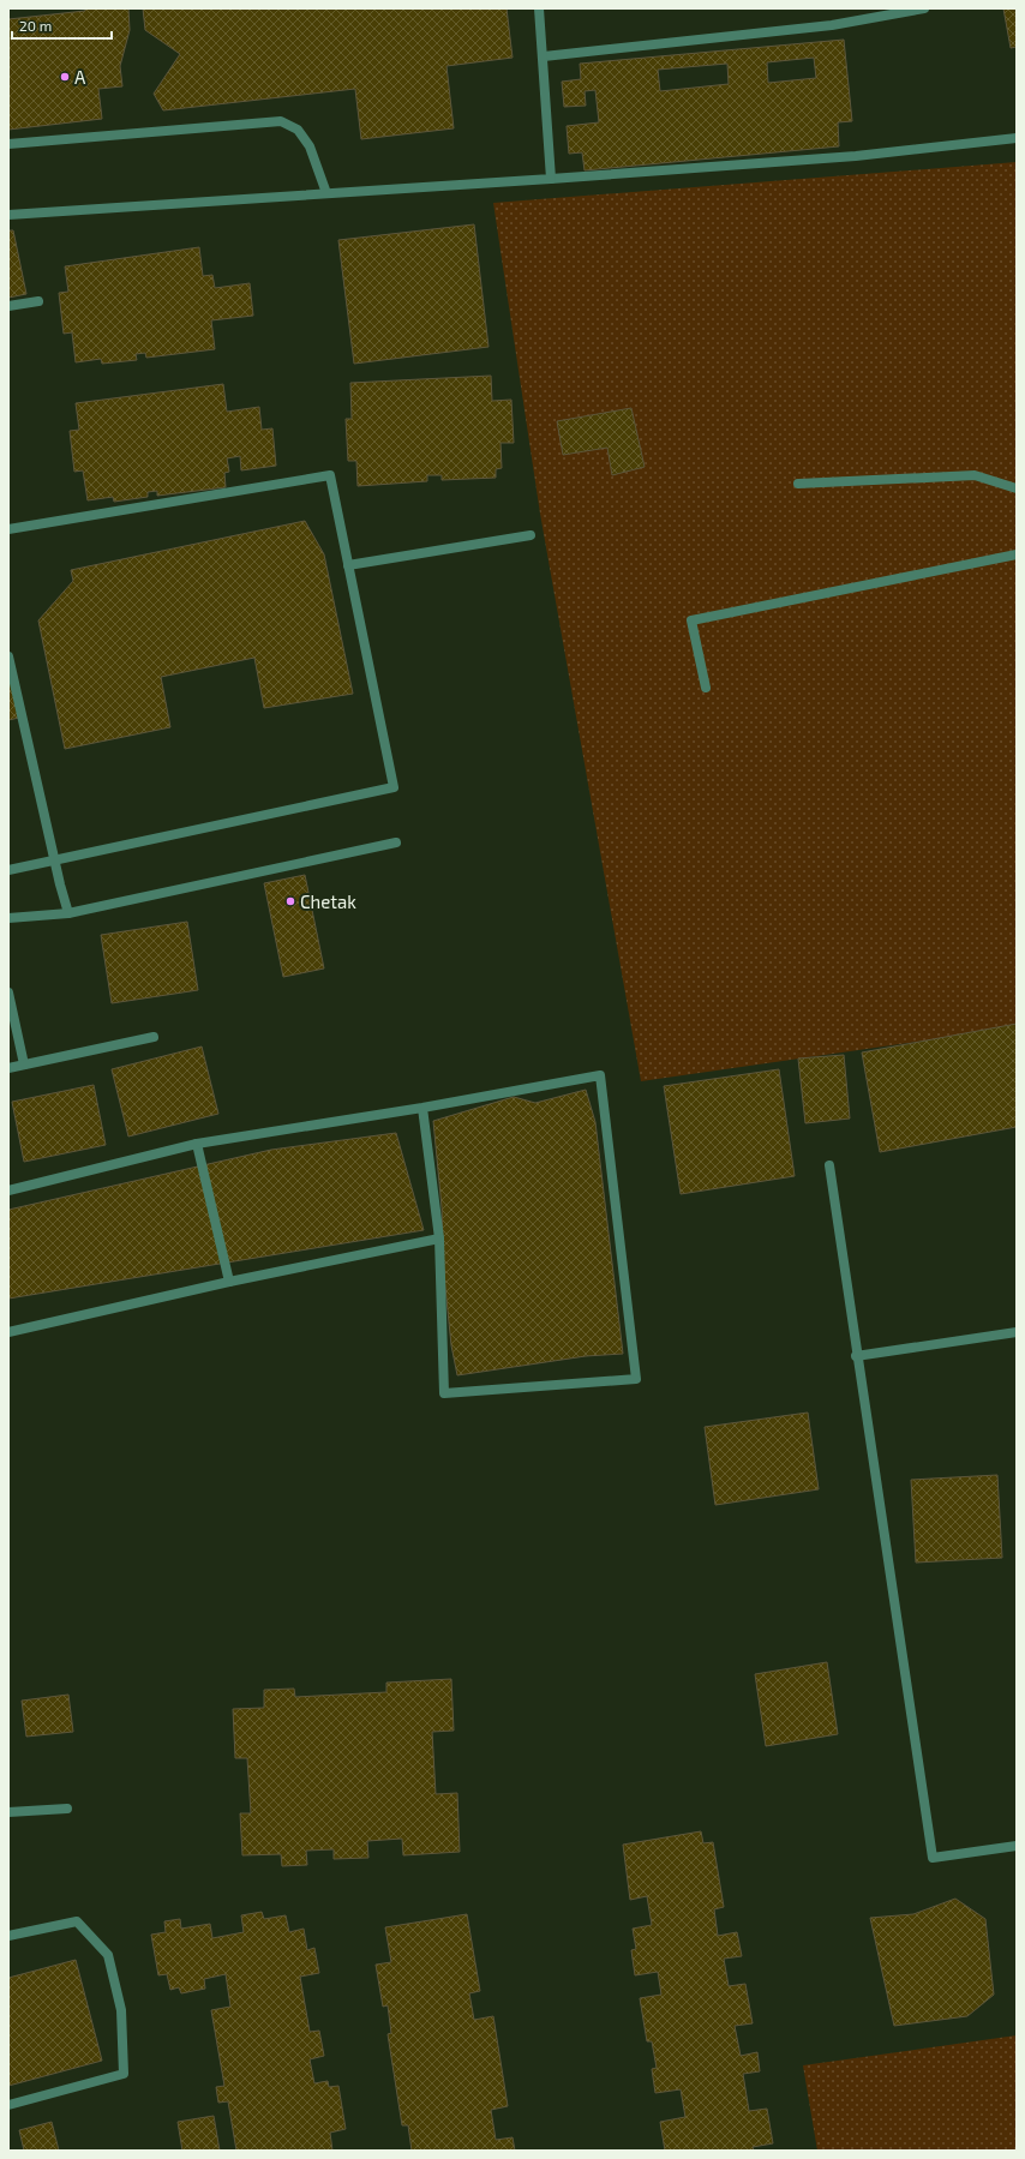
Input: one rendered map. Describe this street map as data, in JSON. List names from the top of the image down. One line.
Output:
{"places":["A","Chetak"],"scale_bar":"20 m"}
